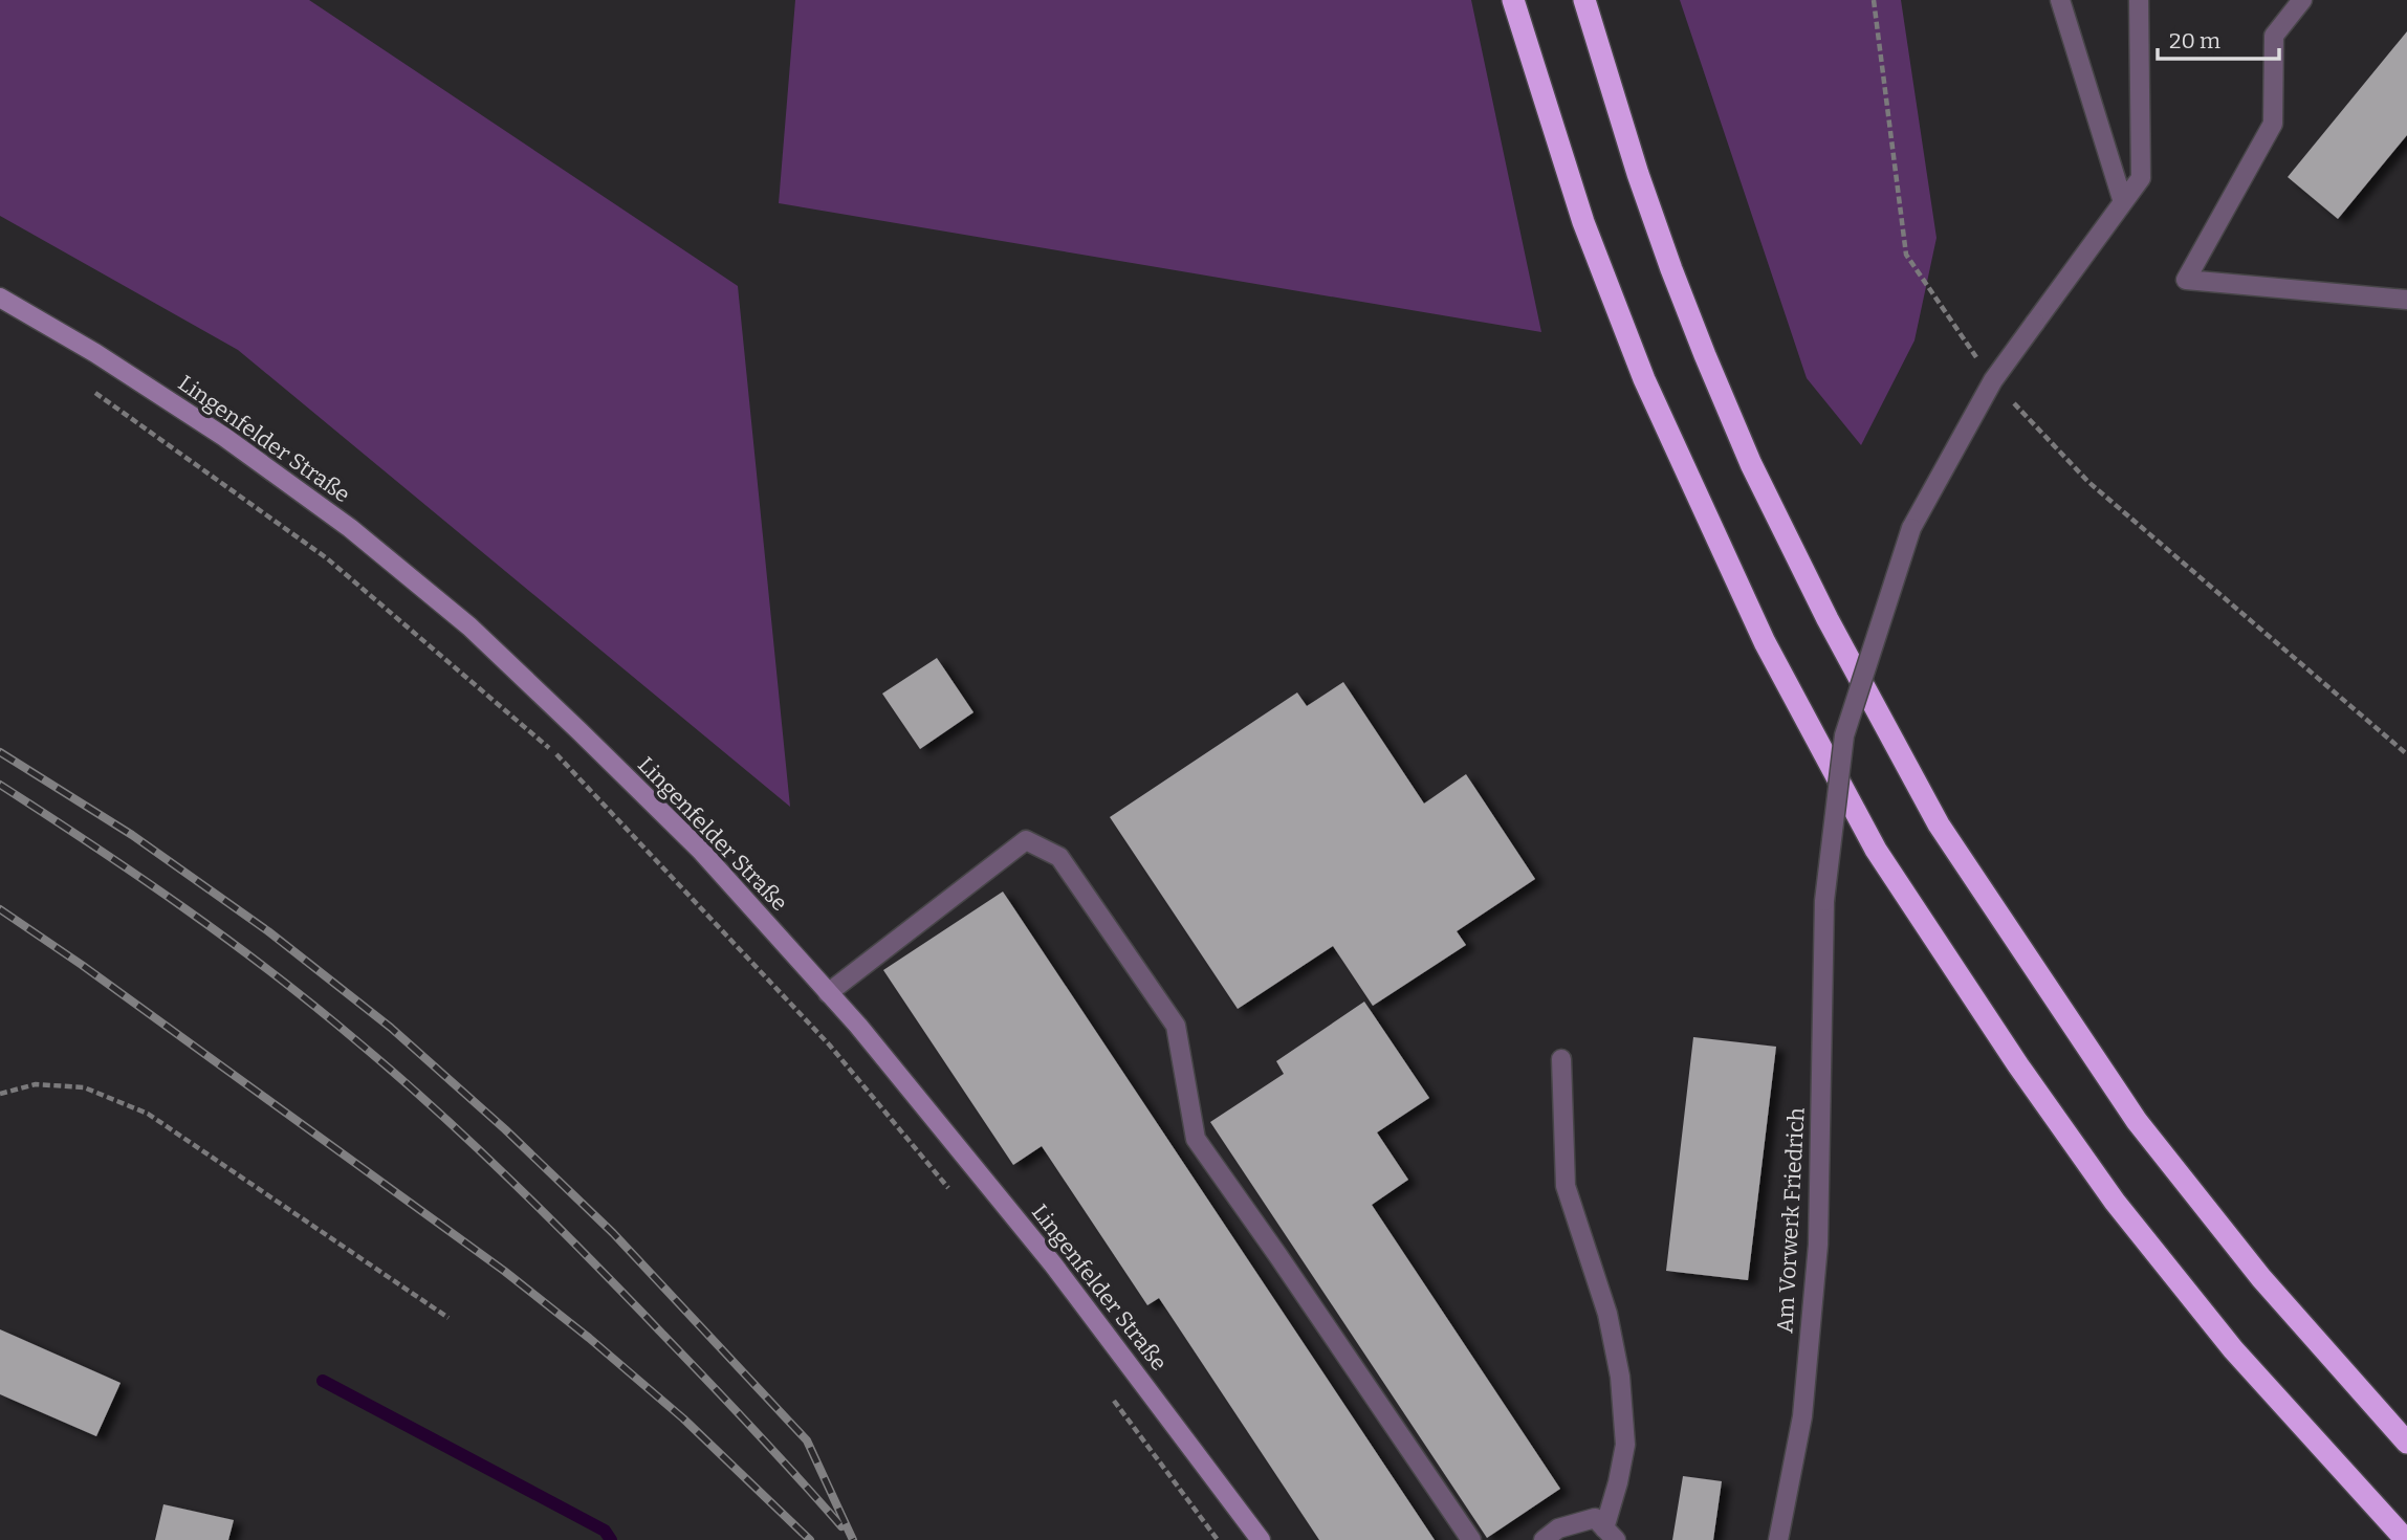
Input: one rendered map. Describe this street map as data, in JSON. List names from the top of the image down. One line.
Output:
{"streets":{"main road":["Lingenfelder Straße"],"street":["Am Vorwerk Friedrich"]},"scale_bar":"20 m"}
